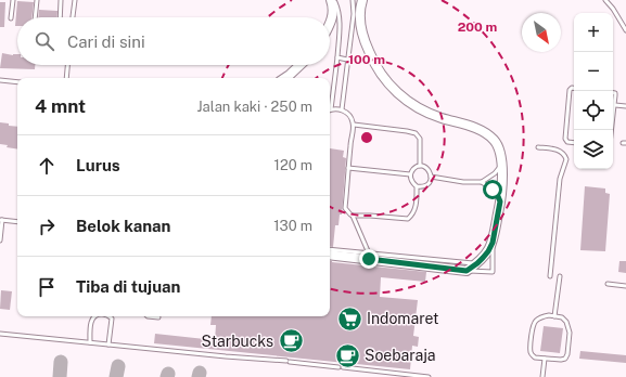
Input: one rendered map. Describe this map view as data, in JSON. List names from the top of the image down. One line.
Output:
{"places":{"supermarket":["Indomaret"],"cafe":["Starbucks","Soebaraja"]},"north":"bottom right","page":{"map_buttons":["+","−"],"search":"Cari di sini","heading":["4 mnt","Jalan kaki · 250 m"],"list":[["Lurus","120 m"],["Belok kanan","130 m"],"Tiba di tujuan"]},"rings":["200 m","100 m"]}
